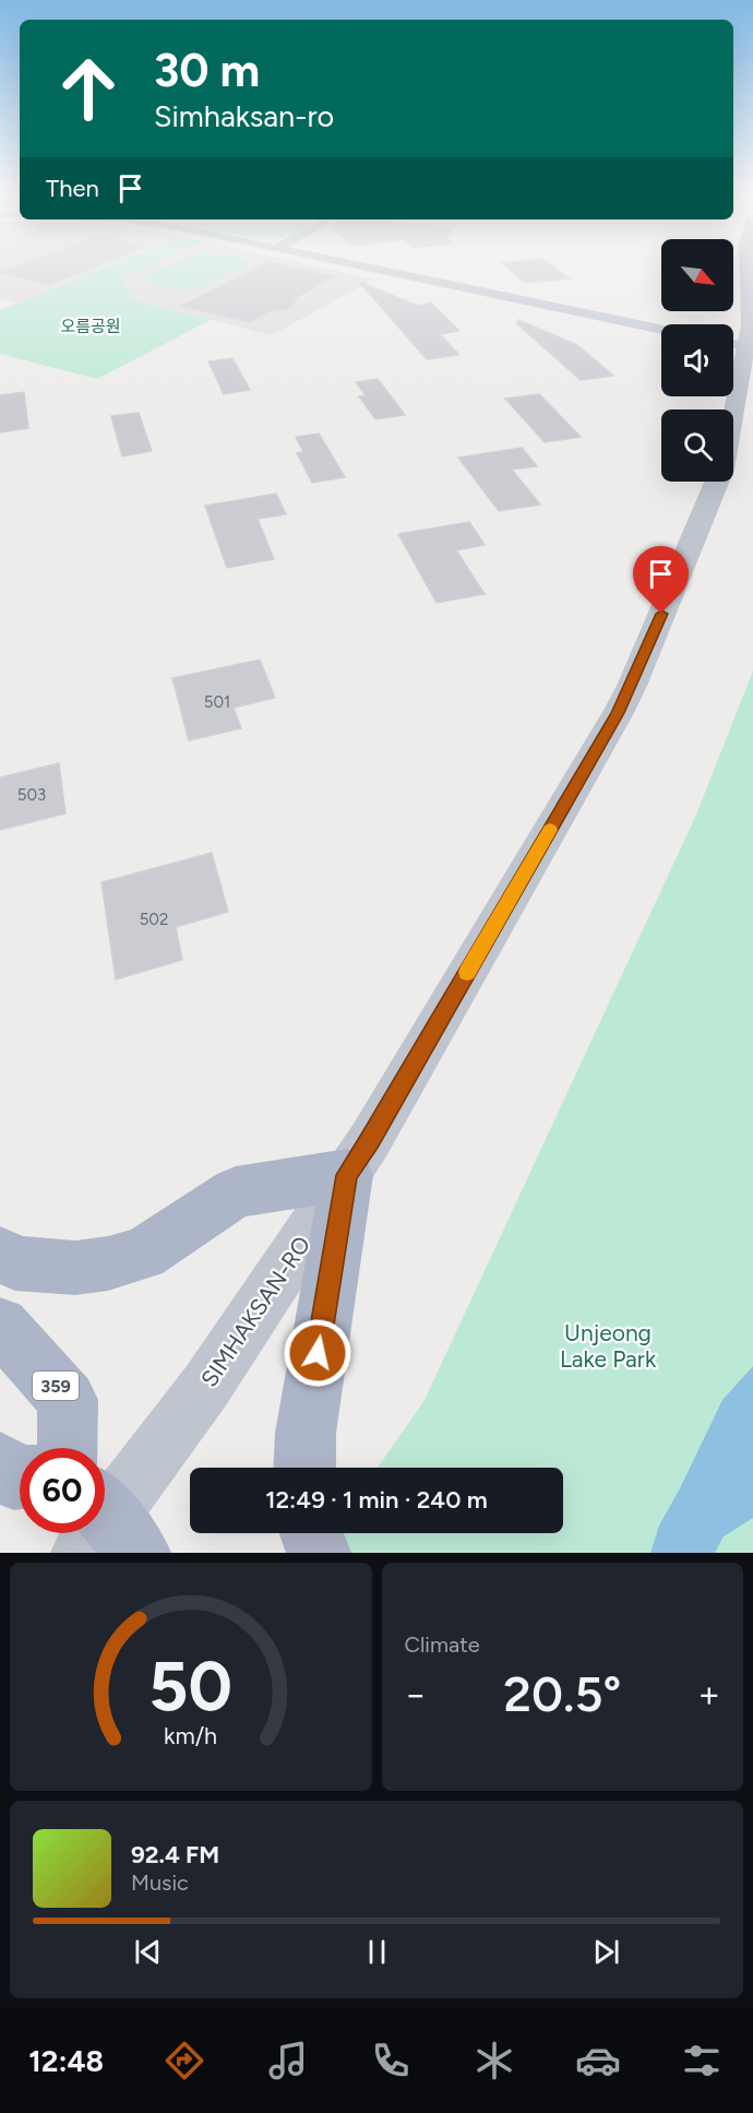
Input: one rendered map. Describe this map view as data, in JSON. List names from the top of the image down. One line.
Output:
{"streets":{"main road":["359"],"street":["SIMHAKSAN-RO"]},"parks":["오름공원","Unjeong Lake Park"],"house_numbers":["501","503","502"],"north":"bottom right","page":{"turn":["30 m","Simhaksan-ro"],"then":"Then","limit":"60","trip":"12:49 · 1 min · 240 m","tile":"Climate","heat":["−","20.5°","+"],"song":["92.4 FM","Music"],"tabs":"12:48","gauge":["50","km/h"]}}
